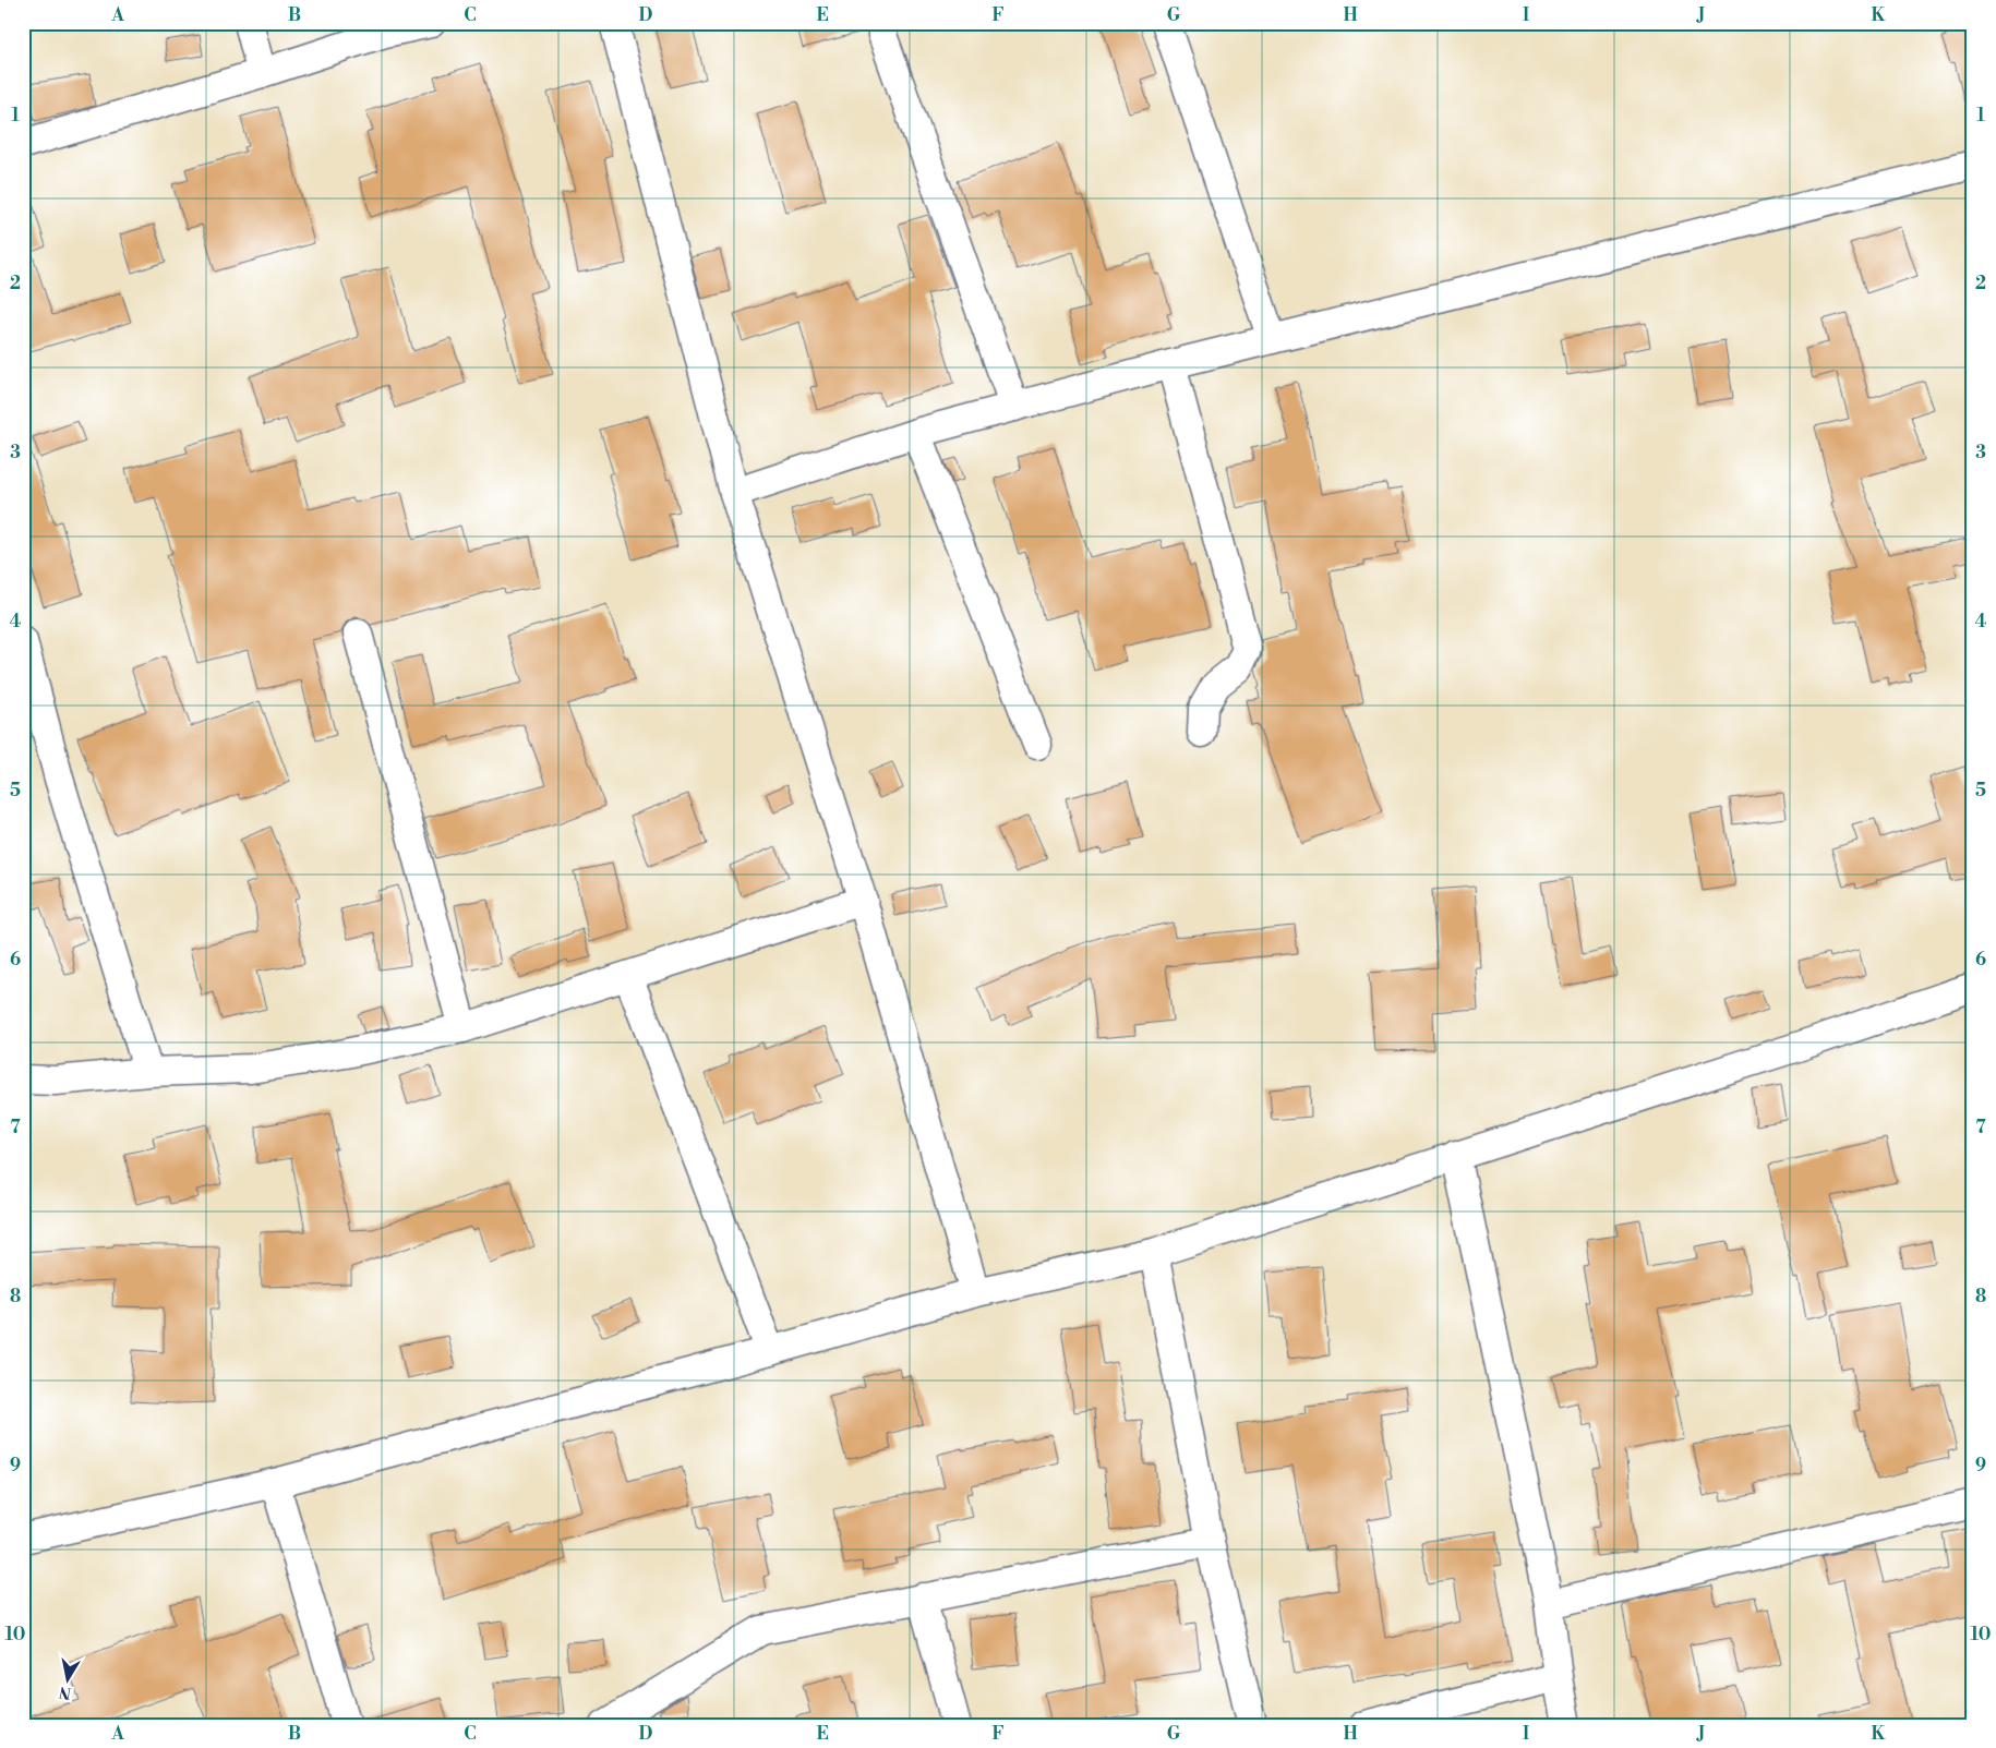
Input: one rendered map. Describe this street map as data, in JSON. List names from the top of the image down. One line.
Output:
{"north":"bottom","grid":{"columns":["A","B","C","D","E","F","G","H","I","J","K"],"rows":["1","2","3","4","5","6","7","8","9","10"]}}
